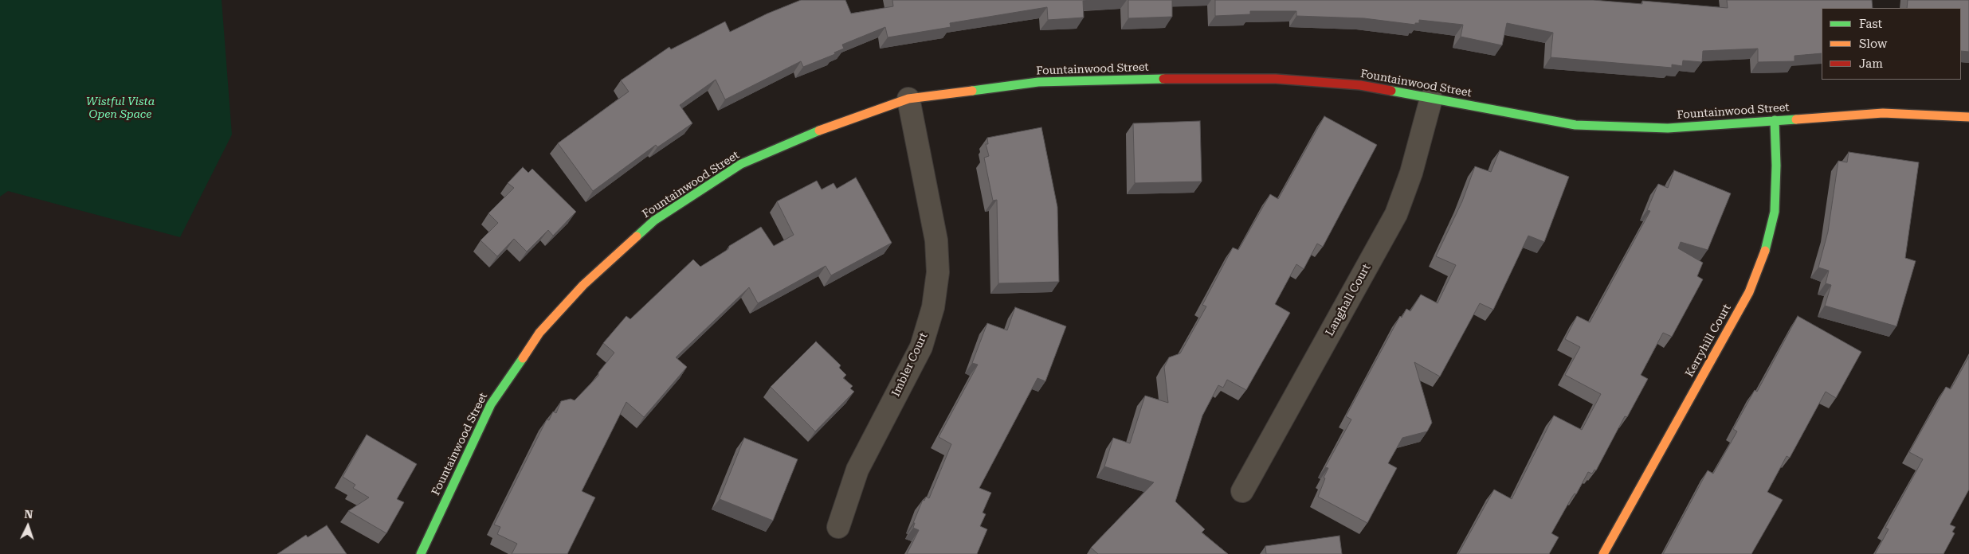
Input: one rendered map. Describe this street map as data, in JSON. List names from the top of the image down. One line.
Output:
{"streets":{"street":["Fountainwood Street","Langhall Court","Kerryhill Court","Imbler Court"]},"crossings":[["Fountainwood Street","Langhall Court"],["Fountainwood Street","Kerryhill Court"],["Fountainwood Street","Imbler Court"]],"parks":["Wistful Vista Open Space"],"legend":["Fast","Slow","Jam"],"north":"top"}
